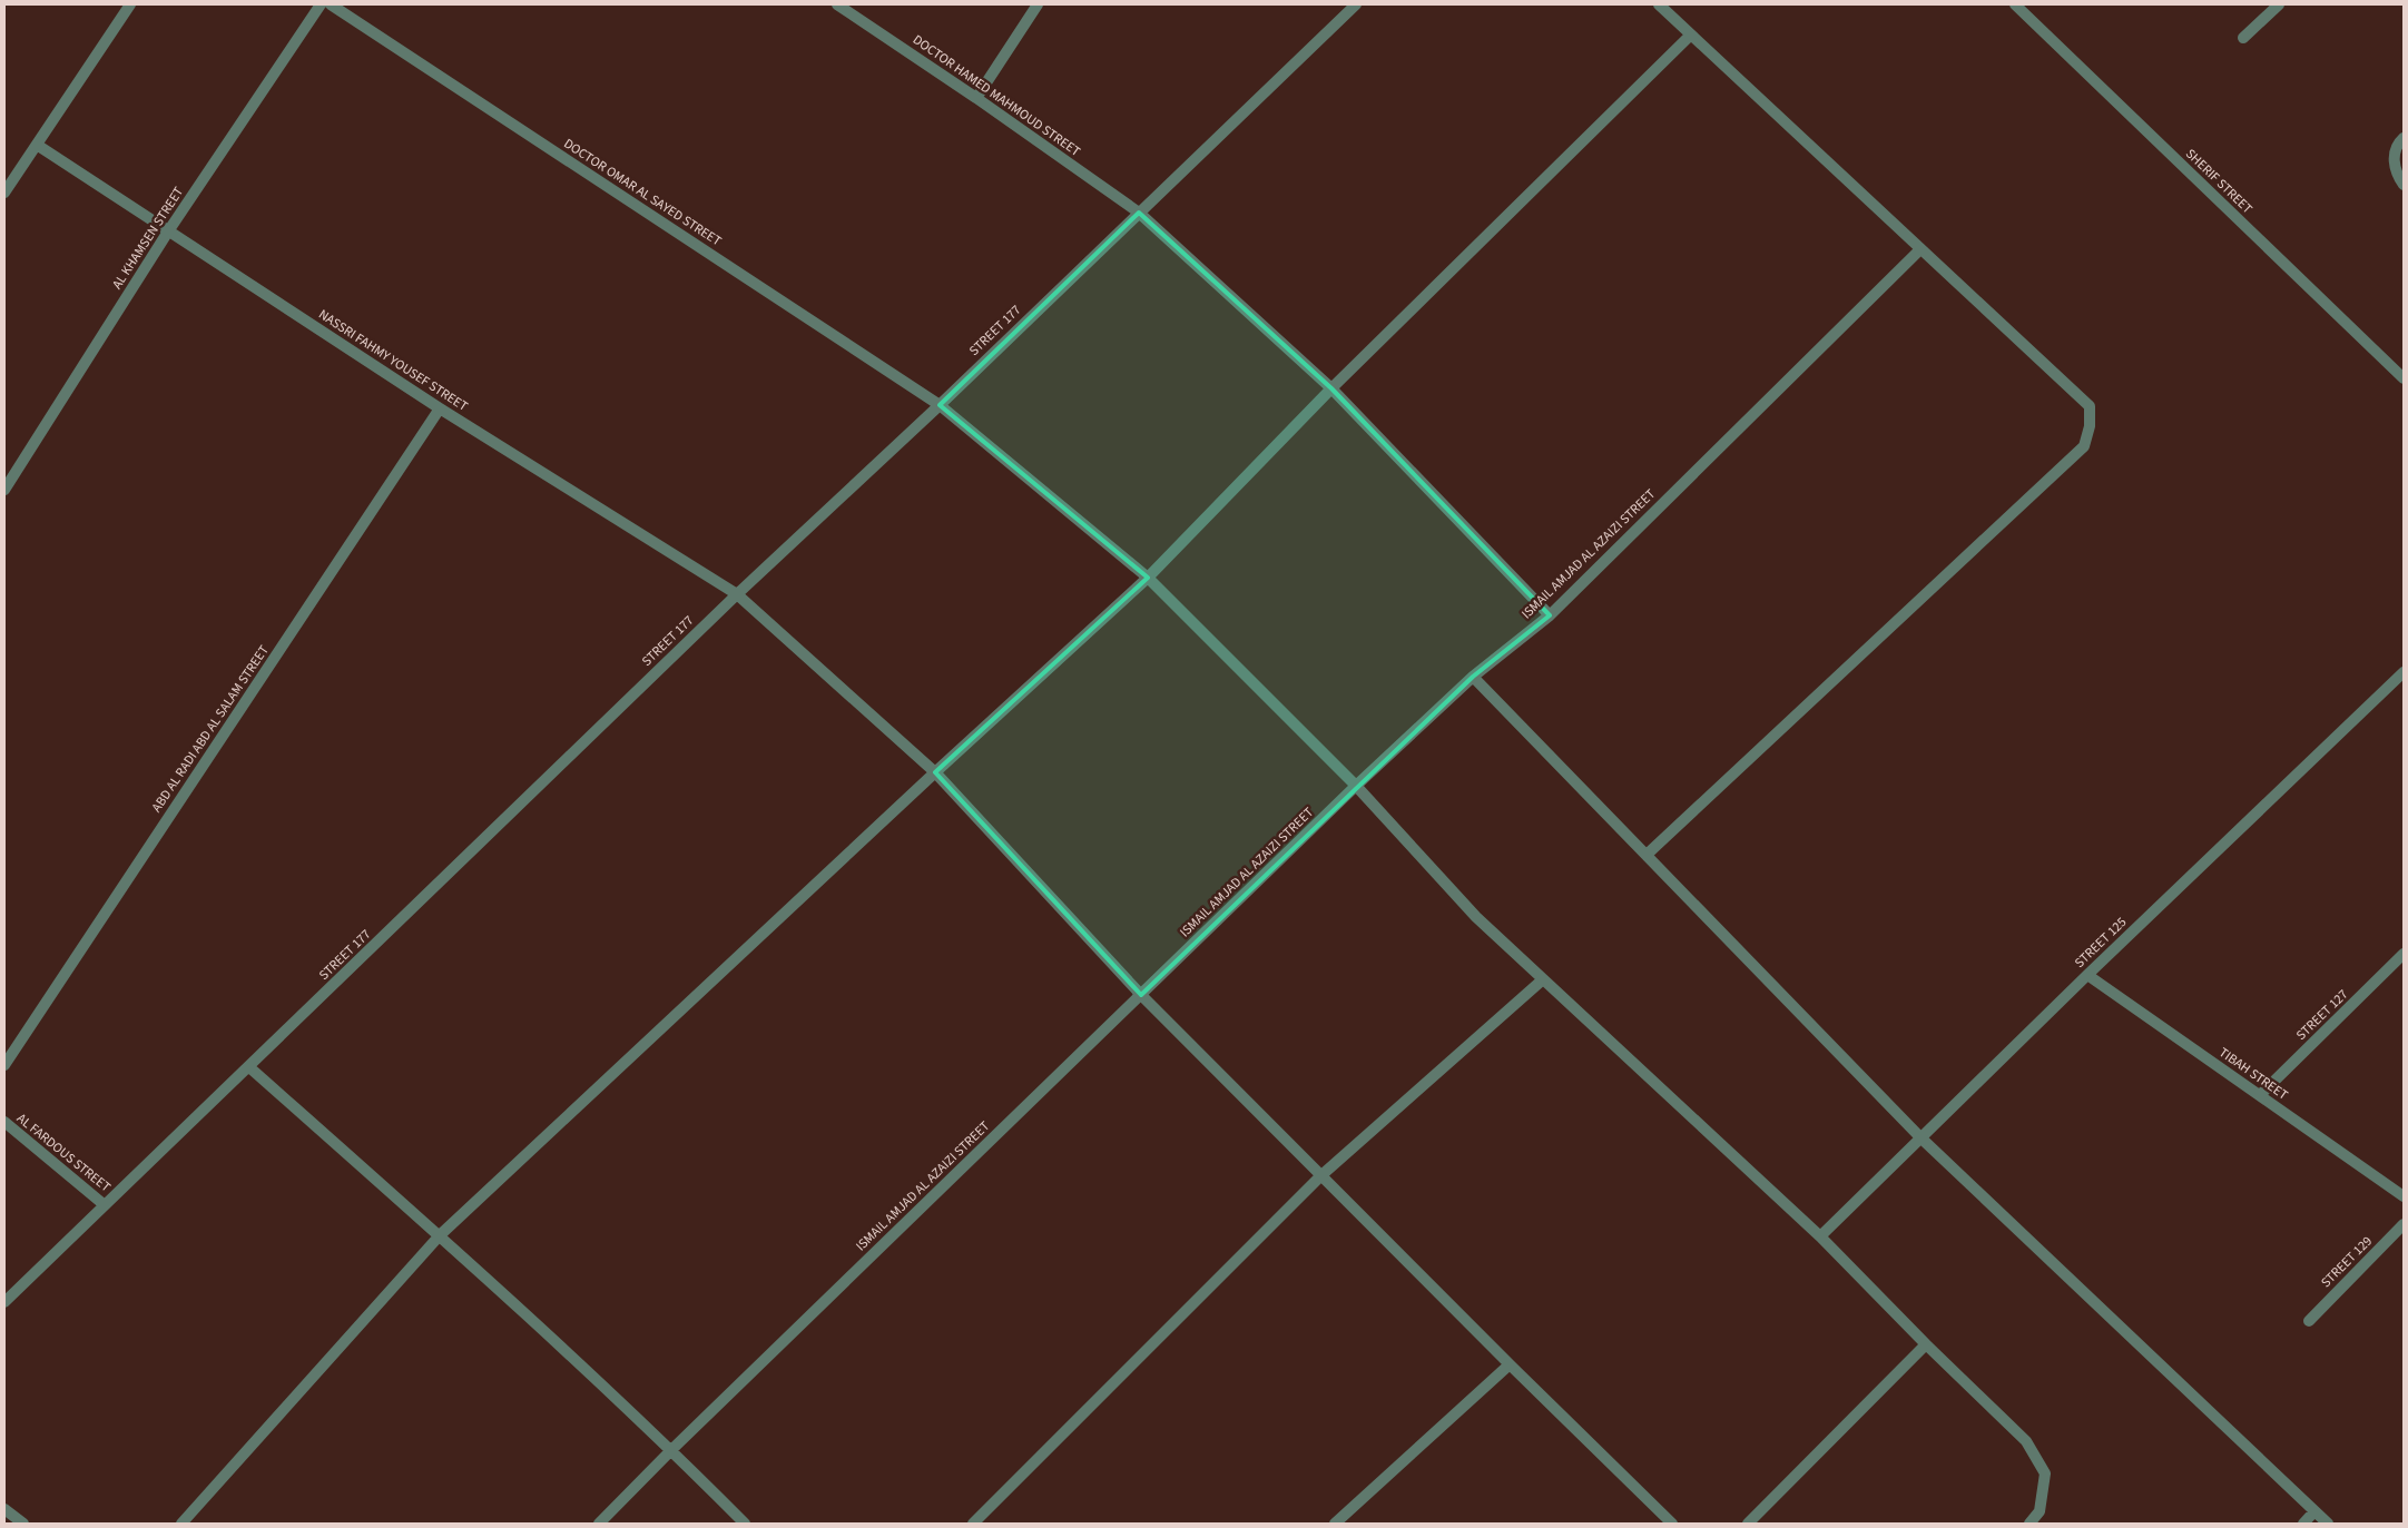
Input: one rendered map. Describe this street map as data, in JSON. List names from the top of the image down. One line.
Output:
{"streets":{"street":["DOCTOR HAMED MAHMOUD STREET","SHERIF STREET","DOCTOR OMAR AL SAYED STREET","AL KHAMSEN STREET","STREET 177","NASSRI FAHMY YOUSEF STREET","ISMAIL AMJAD AL AZAIZI STREET","ABD AL RADI ABD AL SALAM STREET","STREET 125","STREET 127","TIBAH STREET","AL FARDOUS STREET","STREET 129"]},"crossings":[["DOCTOR HAMED MAHMOUD STREET","STREET 177"],["DOCTOR HAMED MAHMOUD STREET","ISMAIL AMJAD AL AZAIZI STREET"],["DOCTOR OMAR AL SAYED STREET","STREET 177"],["DOCTOR OMAR AL SAYED STREET","ISMAIL AMJAD AL AZAIZI STREET"],["DOCTOR OMAR AL SAYED STREET","STREET 125"],["AL KHAMSEN STREET","NASSRI FAHMY YOUSEF STREET"],["STREET 177","NASSRI FAHMY YOUSEF STREET"],["STREET 177","AL FARDOUS STREET"],["NASSRI FAHMY YOUSEF STREET","ISMAIL AMJAD AL AZAIZI STREET"],["NASSRI FAHMY YOUSEF STREET","ABD AL RADI ABD AL SALAM STREET"],["STREET 125","TIBAH STREET"],["STREET 127","TIBAH STREET"]]}
